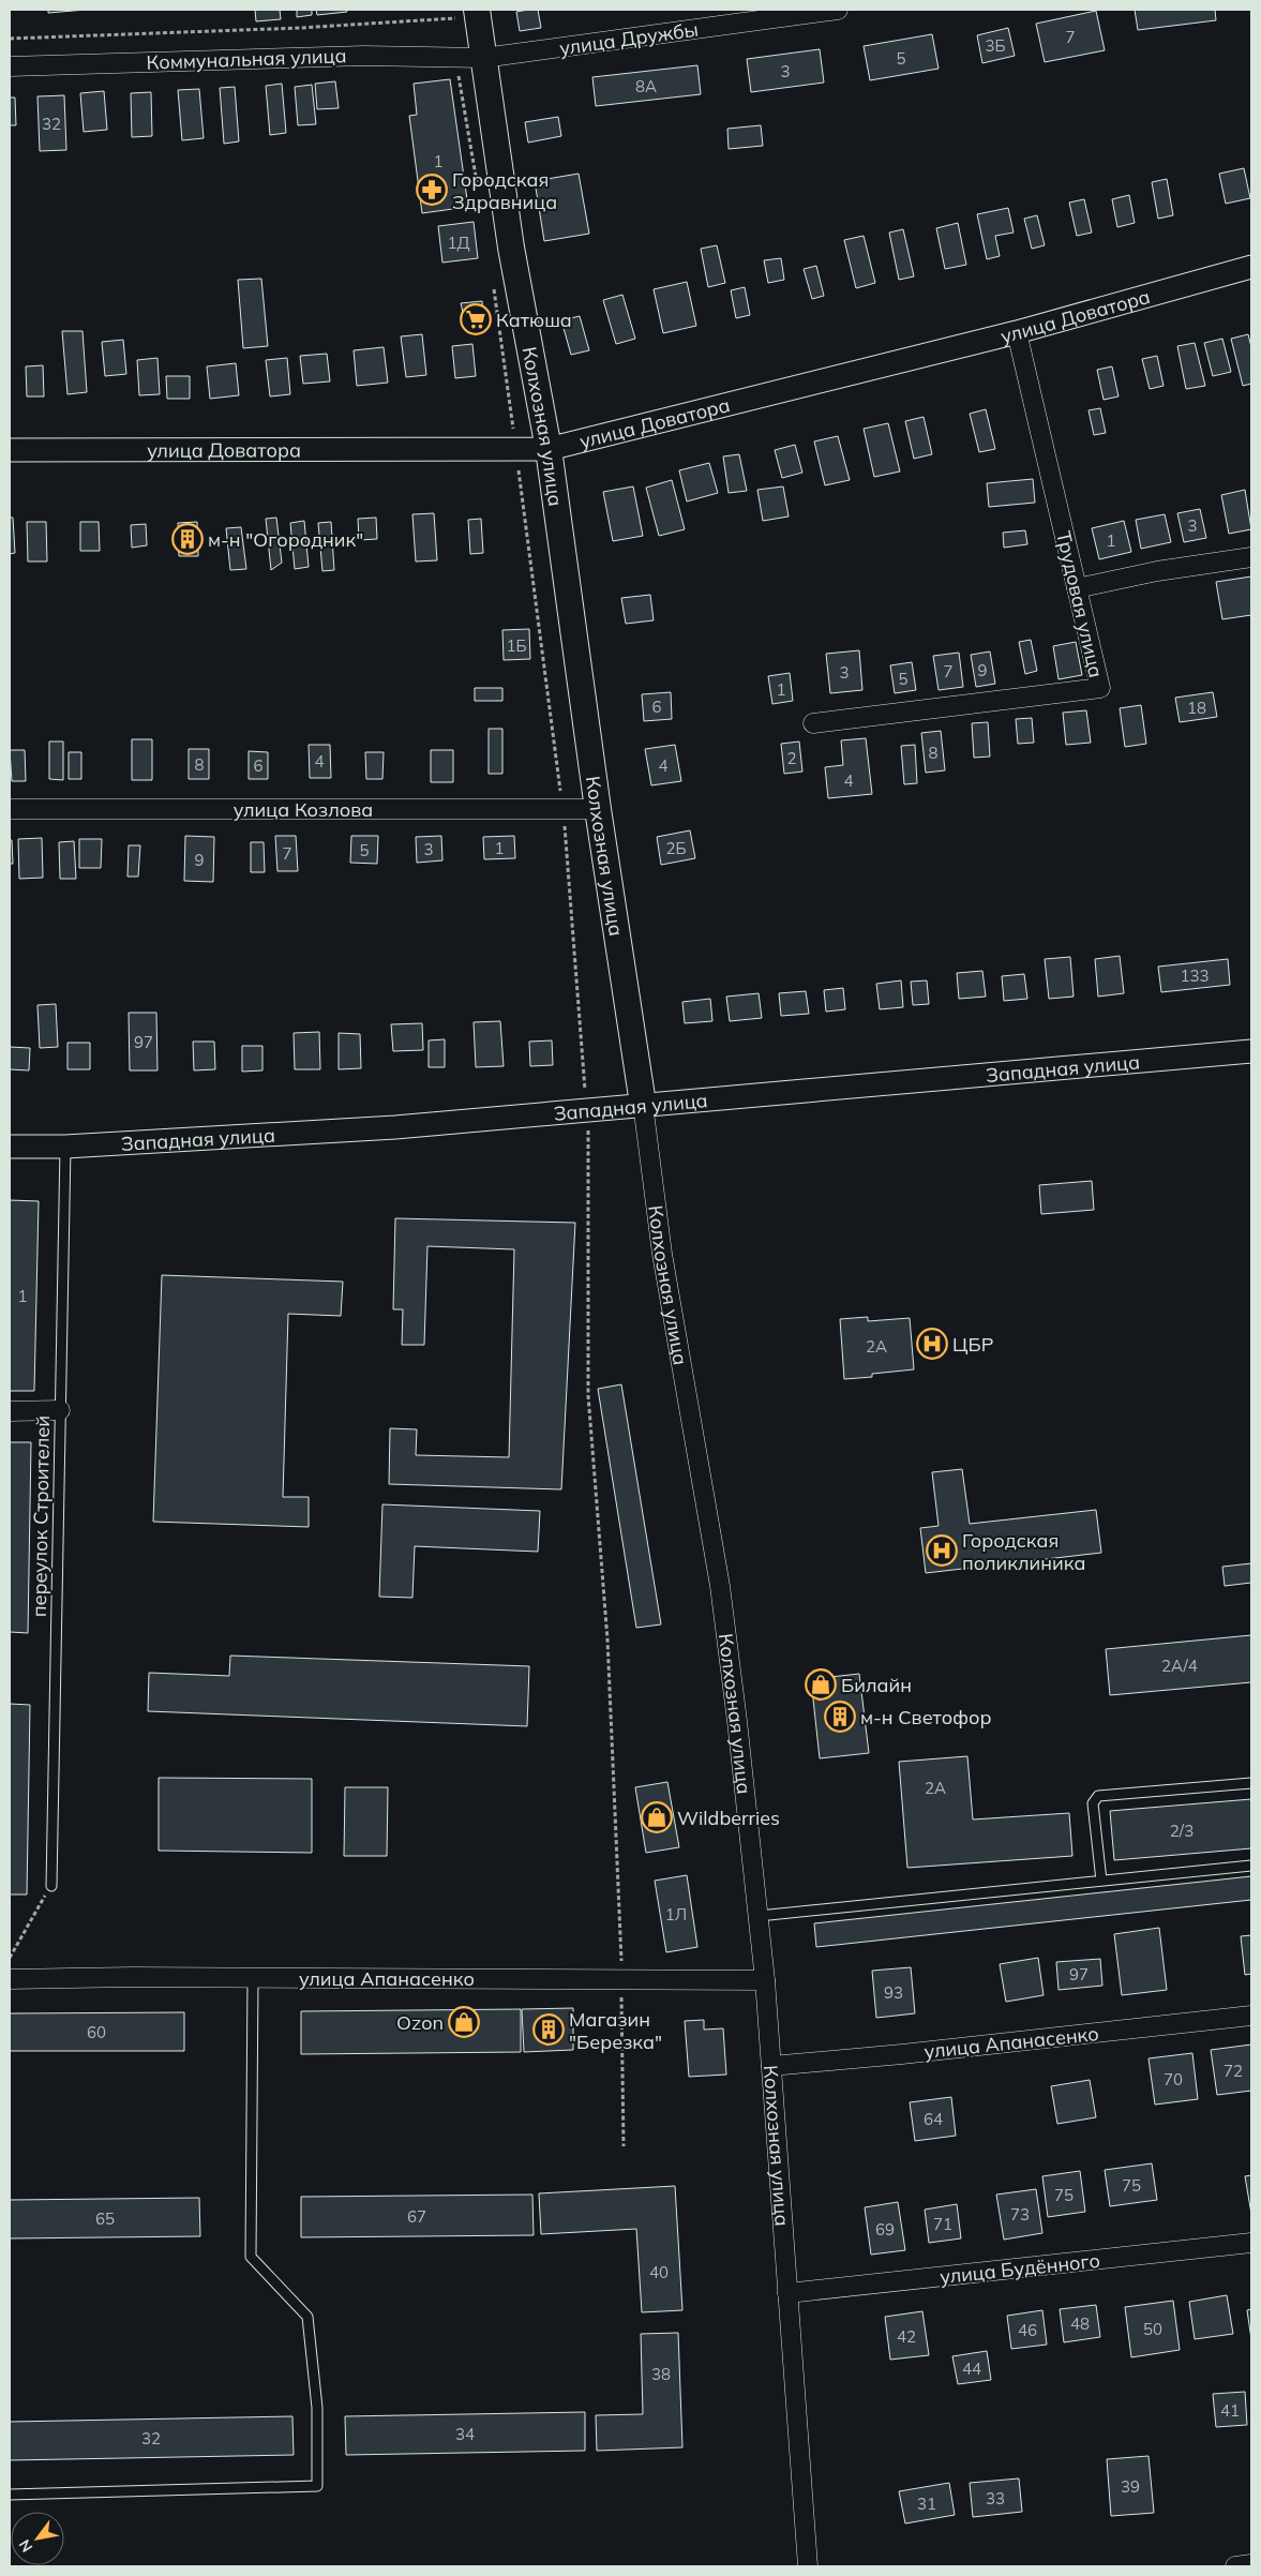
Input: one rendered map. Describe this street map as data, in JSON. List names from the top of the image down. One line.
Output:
{"streets":{"main road":["Колхозная улица"],"street":["улица Дружбы","Коммунальная улица","улица Доватора","Трудовая улица","улица Козлова","Западная улица","улица Апанасенко","улица Будённого"],"lane":["переулок Строителей"]},"crossings":[["улица Дружбы","Коммунальная улица"],["улица Дружбы","Колхозная улица"],["Коммунальная улица","Колхозная улица"],["улица Доватора","Колхозная улица"],["улица Доватора","Трудовая улица"],["Колхозная улица","улица Козлова"],["Колхозная улица","Западная улица"],["Колхозная улица","улица Апанасенко"],["Колхозная улица","улица Будённого"],["Западная улица","переулок Строителей"]],"places":{"pharmacy":["Городская Здравница"],"supermarket":["Катюша"],"building":["м-н \"Огородник\"","м-н Светофор","Магазин \"Березка\""],"hospital":["ЦБР","Городская поликлиника"],"shop":["Билайн","Wildberries","Ozon"]},"house_numbers":["7","3Б","5","3","8А","32","1","1Д","3","1","1Б","9","7","3","5","1","6","18","8","2","4","8","6","4","4","1","2Б","3","5","7","9","133","97","1","2А","2А/4","2А","2/3","1Л","97","93","60","72","70","64","75","75","73","67","65","71","69","40","48","50","46","42","44","38","41","34","32","39","33","31"],"north":"bottom left"}
